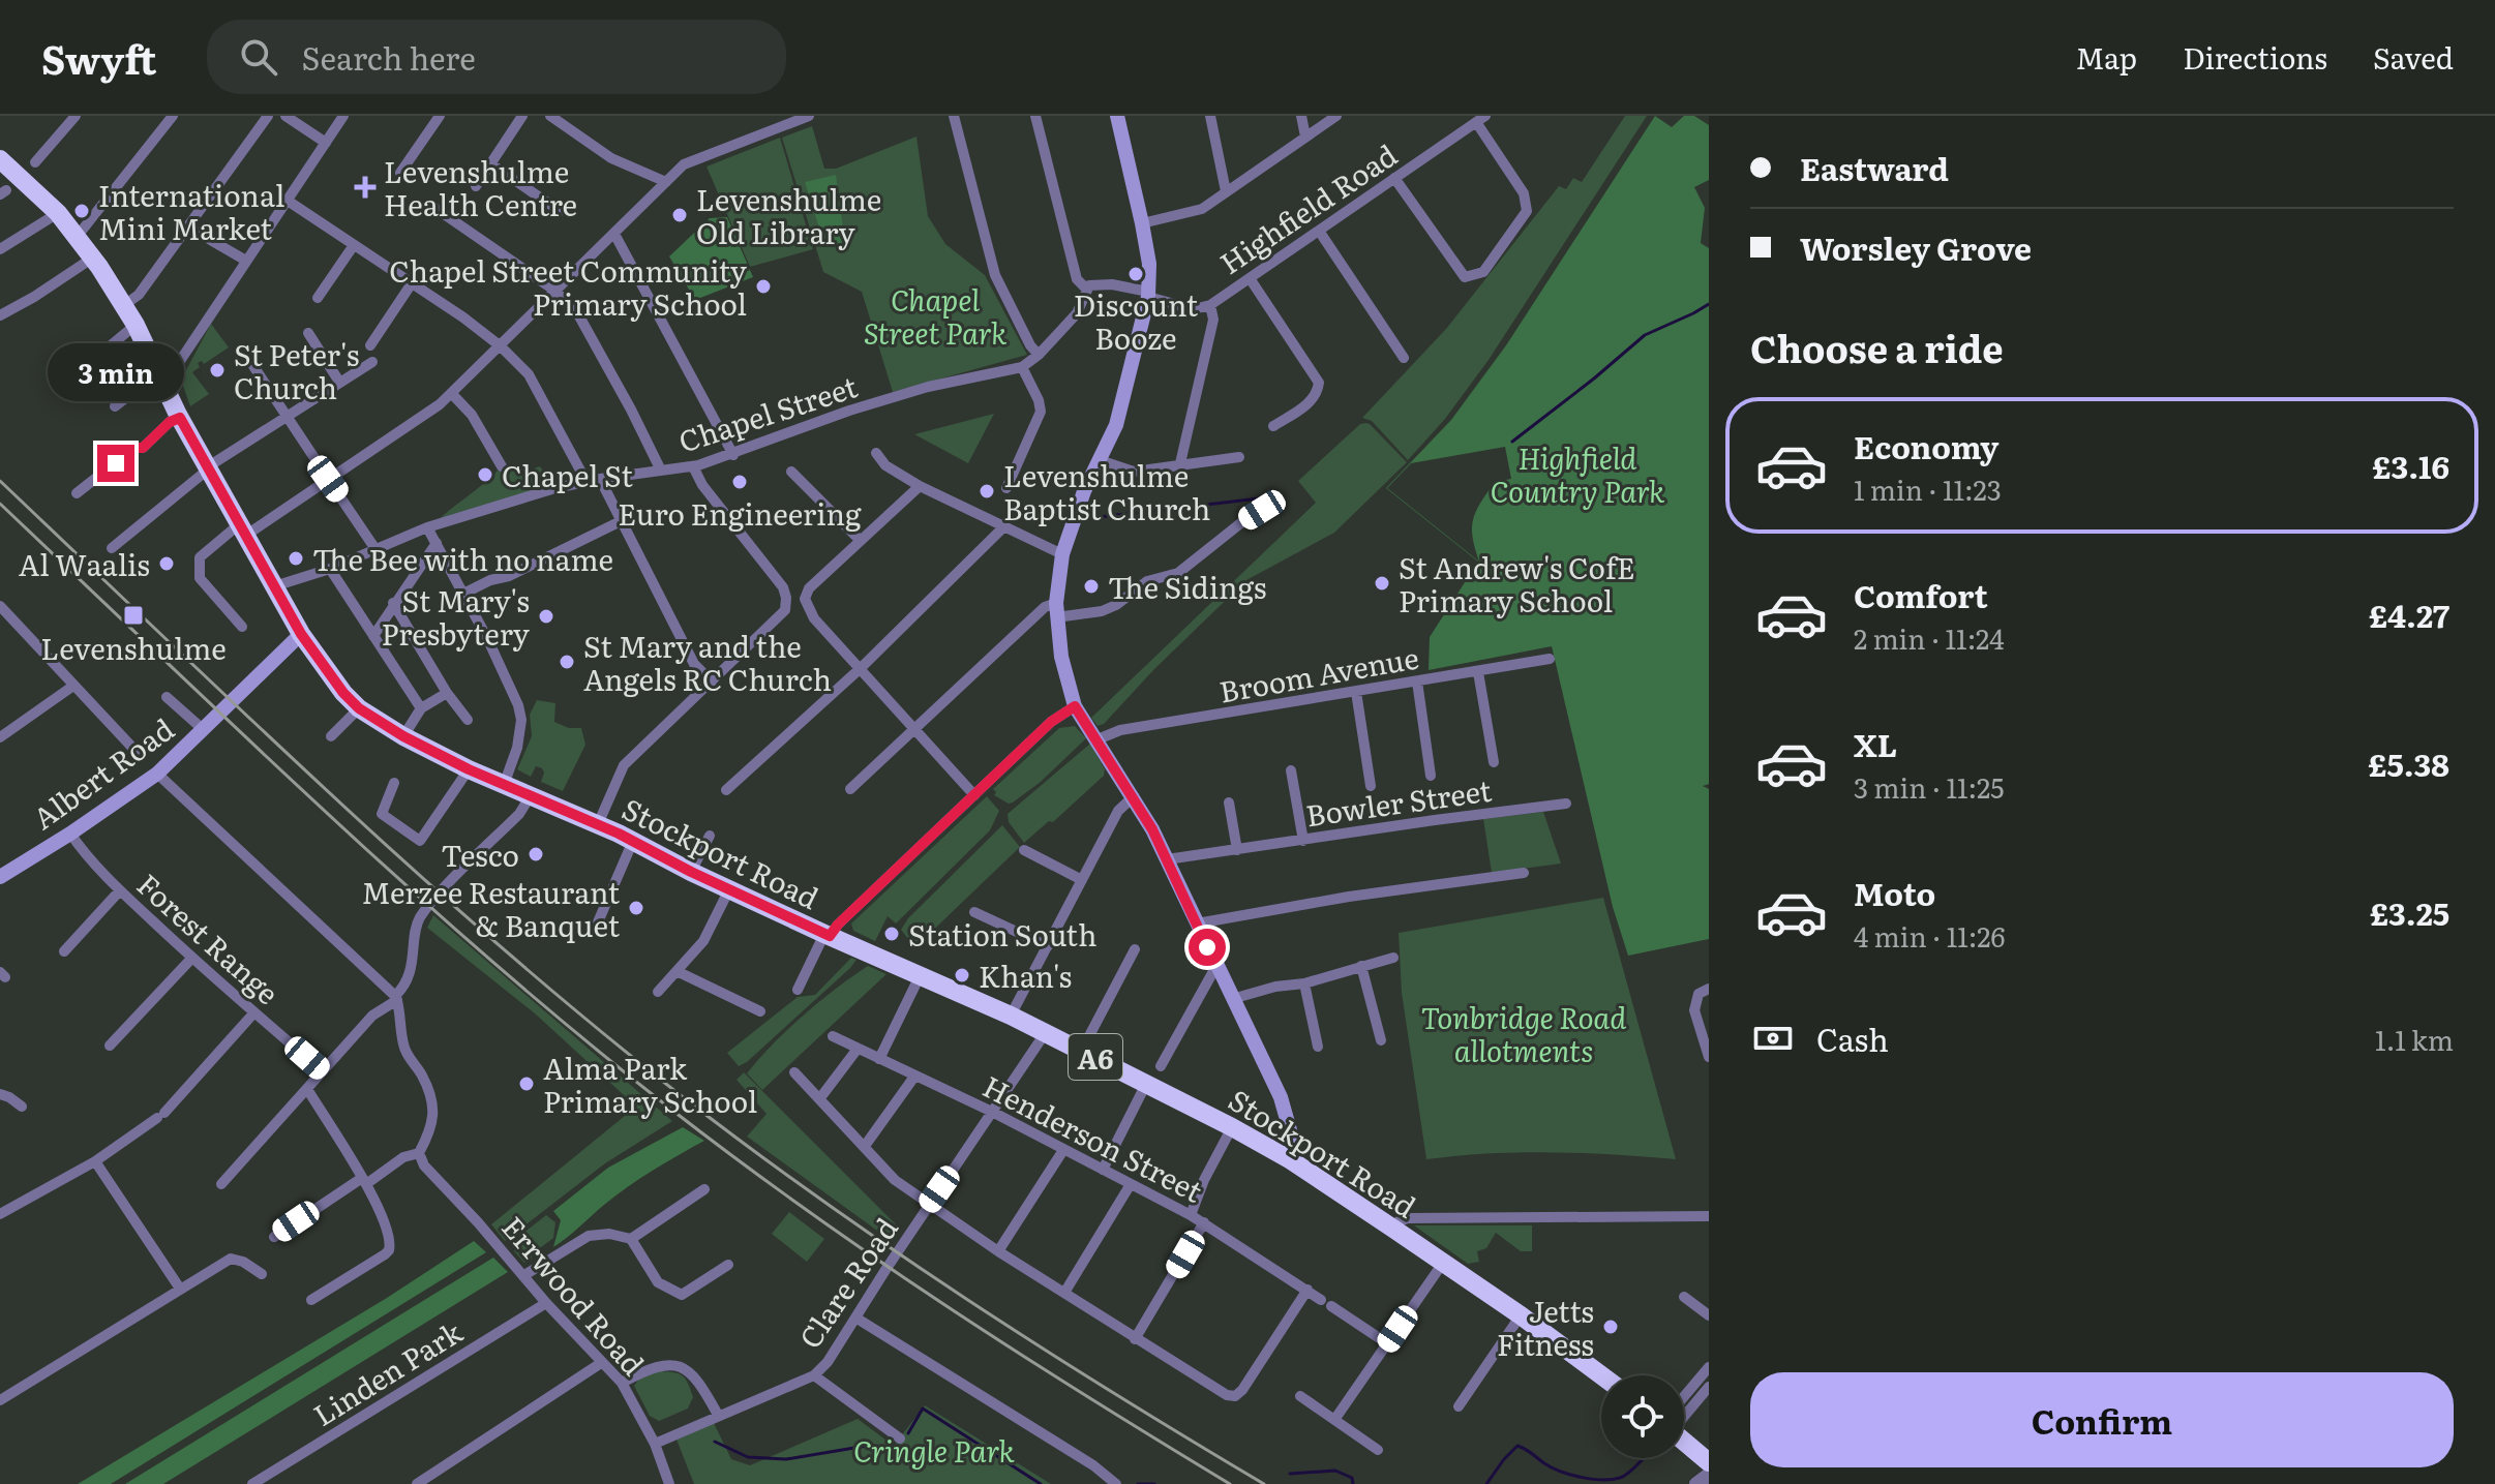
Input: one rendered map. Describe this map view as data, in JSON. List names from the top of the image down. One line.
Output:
{"streets":{"highway":["Stockport Road","A6"],"main road":["Albert Road"],"street":["Highfield Road","Chapel Street","Broom Avenue","Bowler Street","Forest Range","Henderson Street","Clare Road","Errwood Road","Linden Park"]},"crossings":[["Chapel Street","Stockport Road"],["Albert Road","Stockport Road"],["Albert Road","Forest Range"],["Stockport Road","Clare Road"],["Henderson Street","Clare Road"],["Clare Road","Errwood Road"],["Errwood Road","Linden Park"]],"parks":["Chapel Street Park","Highfield Country Park","Tonbridge Road allotments","Cringle Park"],"places":{"health":["Levenshulme Health Centre"],"other":["International Mini Market","Levenshulme Old Library","Discount Booze","Chapel Street Community Primary School","St Peter's Church","Chapel St","Euro Engineering","Levenshulme Baptist Church","The Bee with no name","Al Waalis","St Andrew's CofE Primary School","The Sidings","St Mary's Presbytery","St Mary and the Angels RC Church","Tesco","Merzee Restaurant & Banquet","Station South","Khan's","Alma Park Primary School","Jetts Fitness"],"transit":["Levenshulme"]},"page":{"header":"Swyft","search":"Search here","nav":["Map","Directions","Saved"],"banner":["Eastward","Worsley Grove"],"heading":"Choose a ride","bubble":"3 min","list":[{"name":"Economy","note":"1 min · 11:23","value":"£3.16"},{"name":"Comfort","note":"2 min · 11:24","value":"£4.27"},{"name":"XL","note":"3 min · 11:25","value":"£5.38"},{"name":"Moto","note":"4 min · 11:26","value":"£3.25"}],"pay":["Cash","1.1 km"],"buttons":"Confirm"}}
